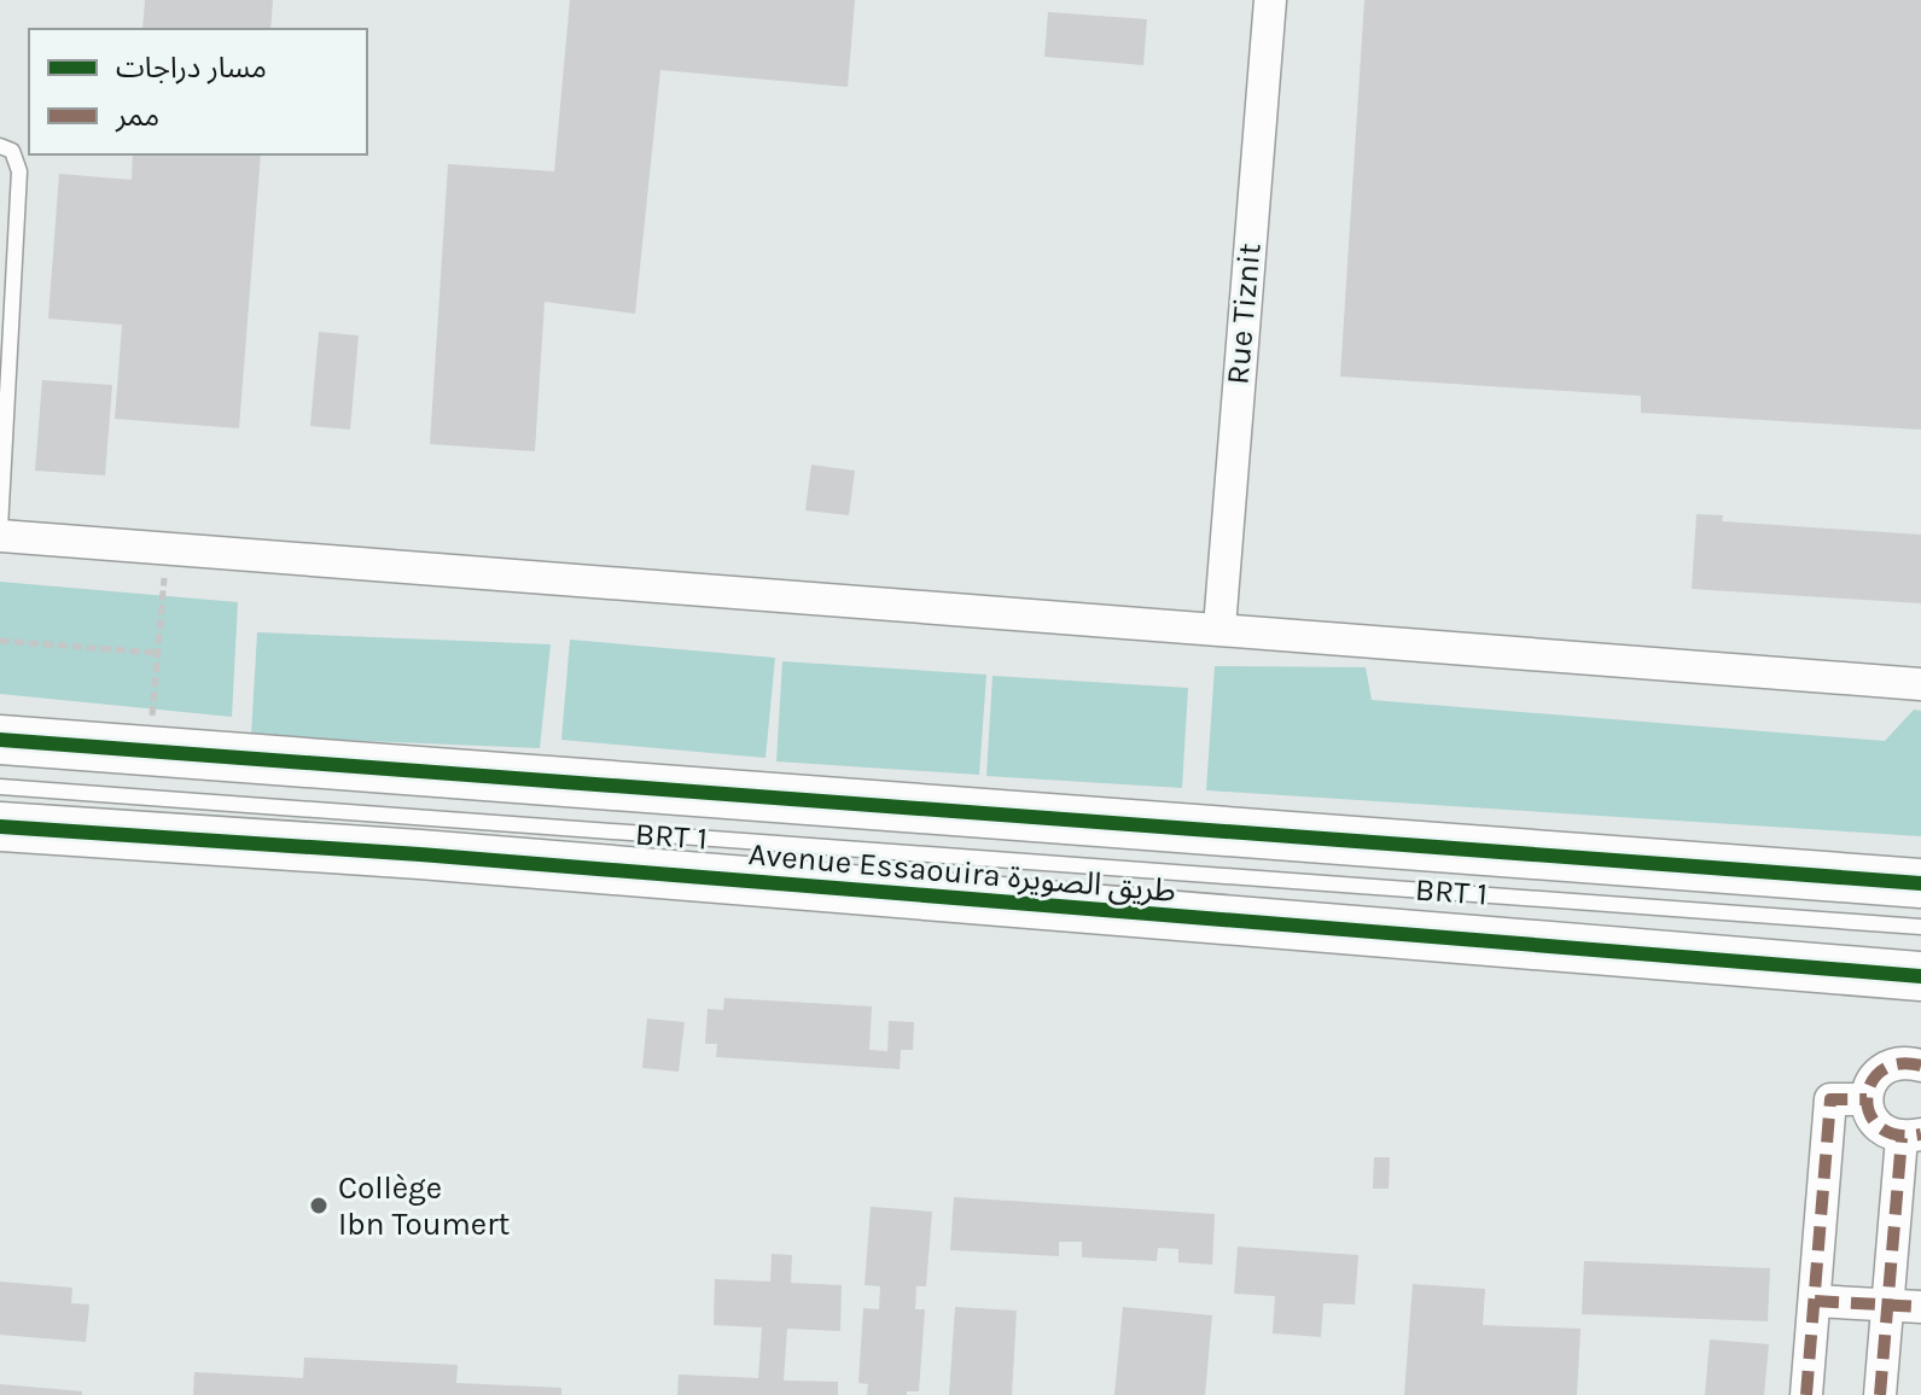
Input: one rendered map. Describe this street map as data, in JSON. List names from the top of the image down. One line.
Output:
{"streets":{"main road":["Avenue Essaouira طريق الصويرة"],"street":["Rue Tiznit"],"lane":["BRT 1"]},"places":["Collège Ibn Toumert"],"legend":["مسار دراجات","ممر"]}
